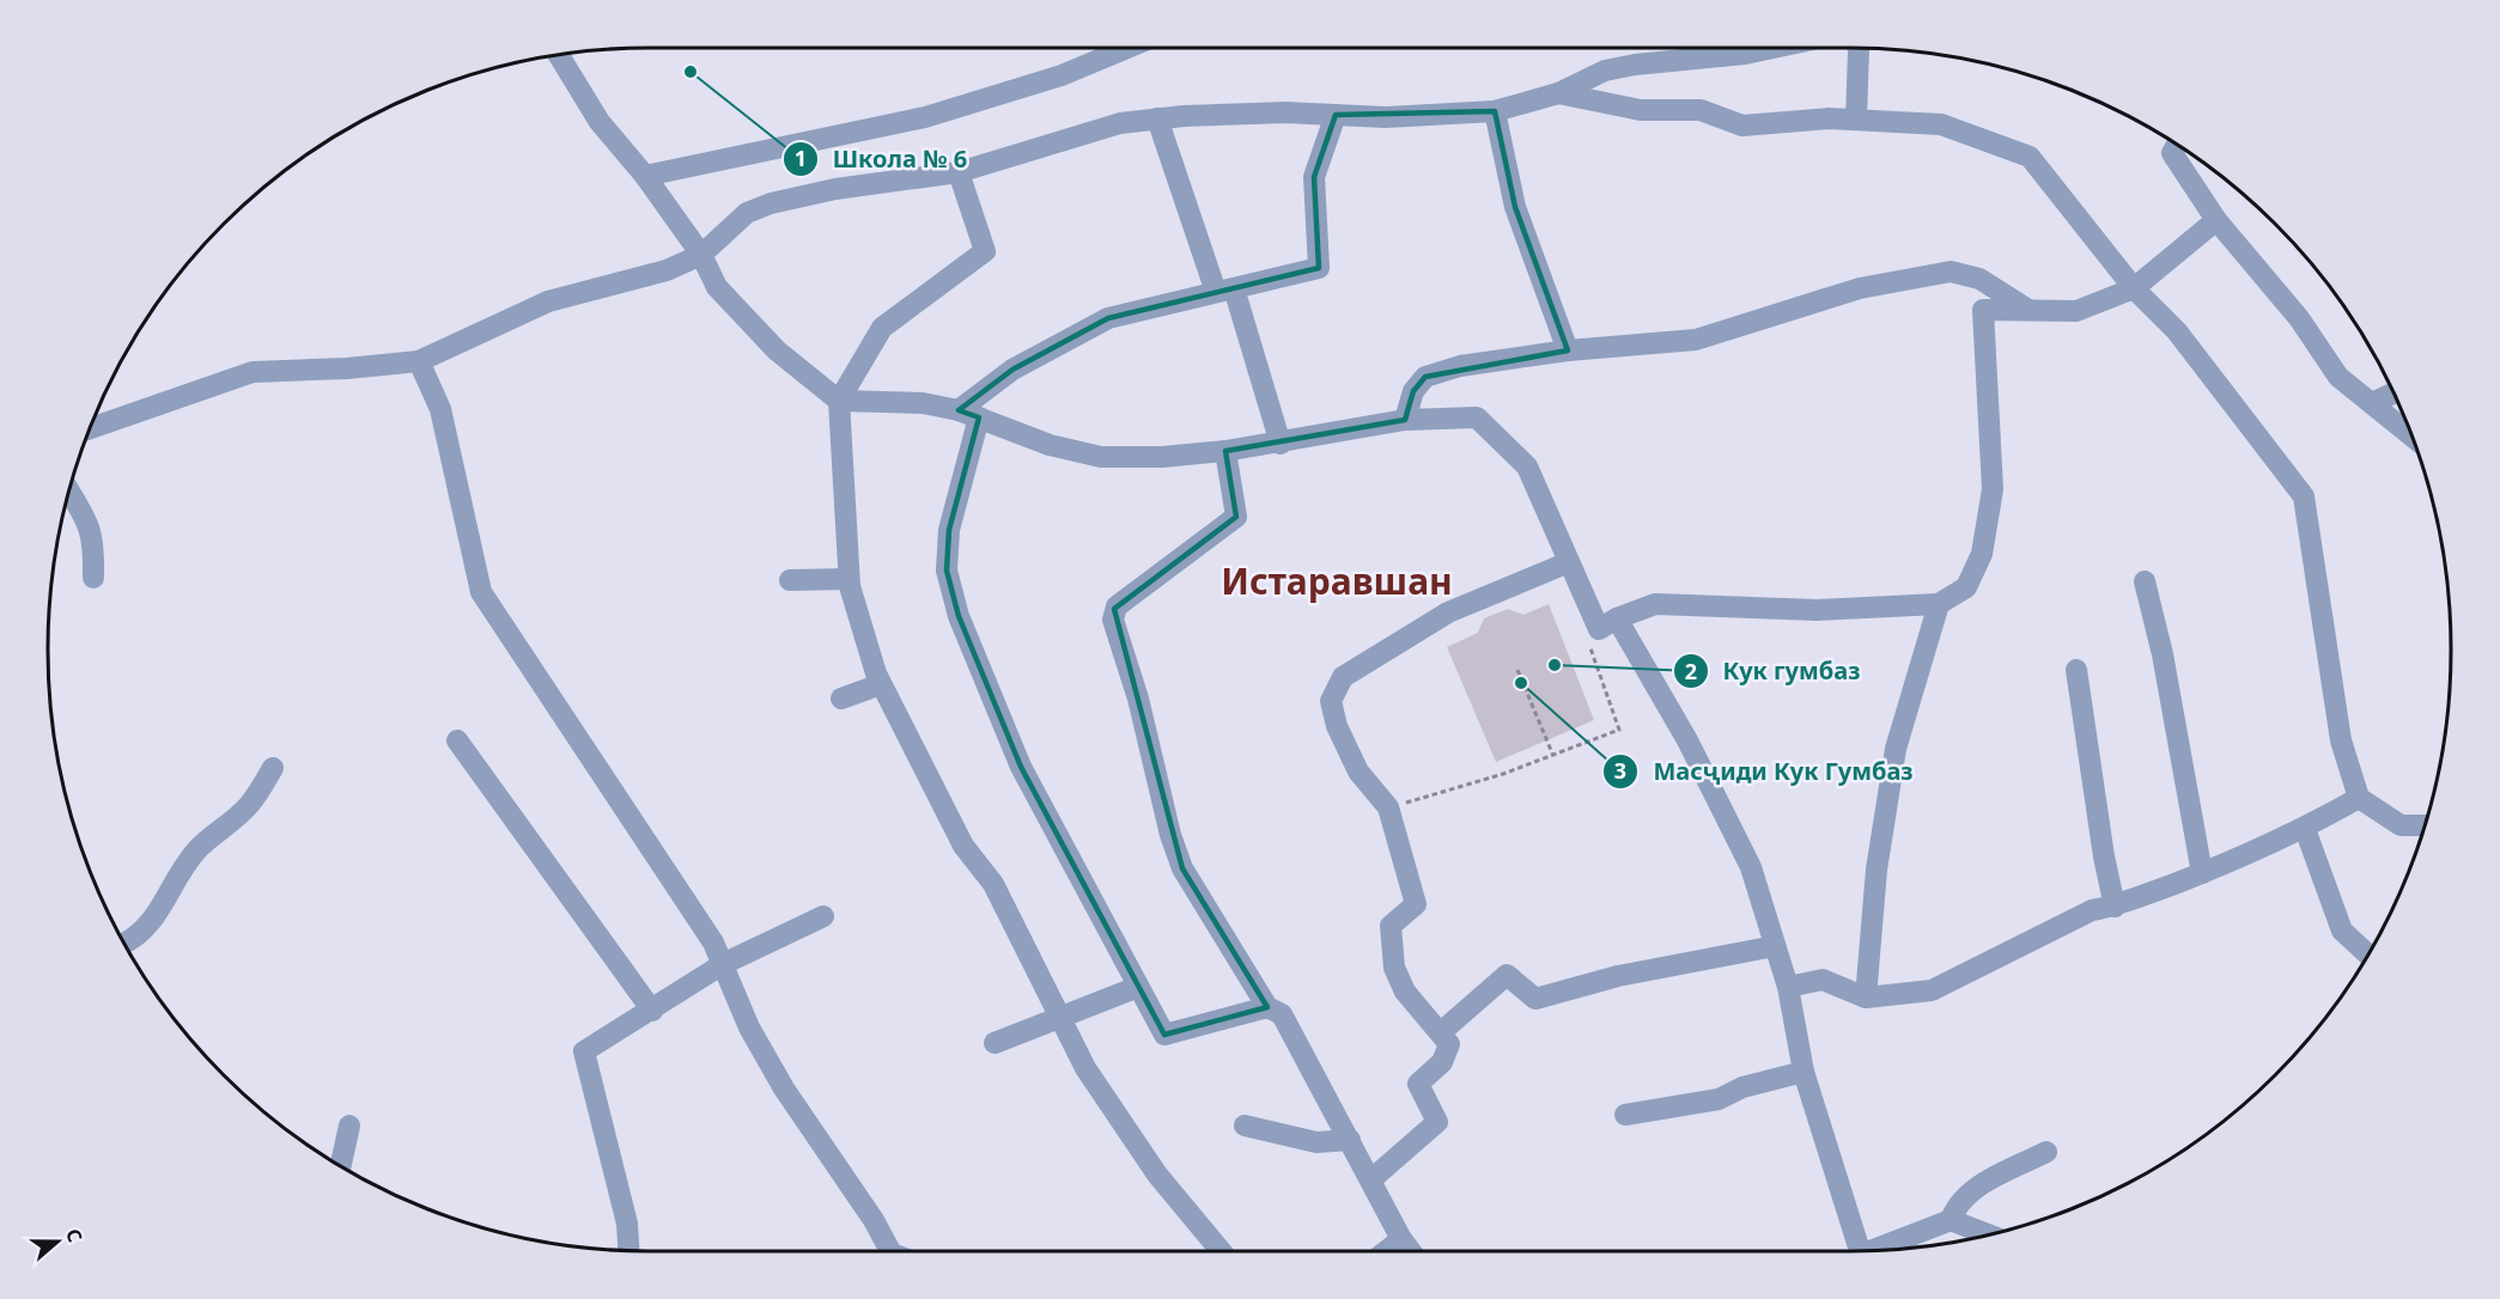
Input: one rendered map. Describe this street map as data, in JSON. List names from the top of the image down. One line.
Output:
{"districts":["Истаравшан"],"places":["Школа № 6","Кук гумбаз","Масҷиди Кук Гумбаз"],"north":"right"}
